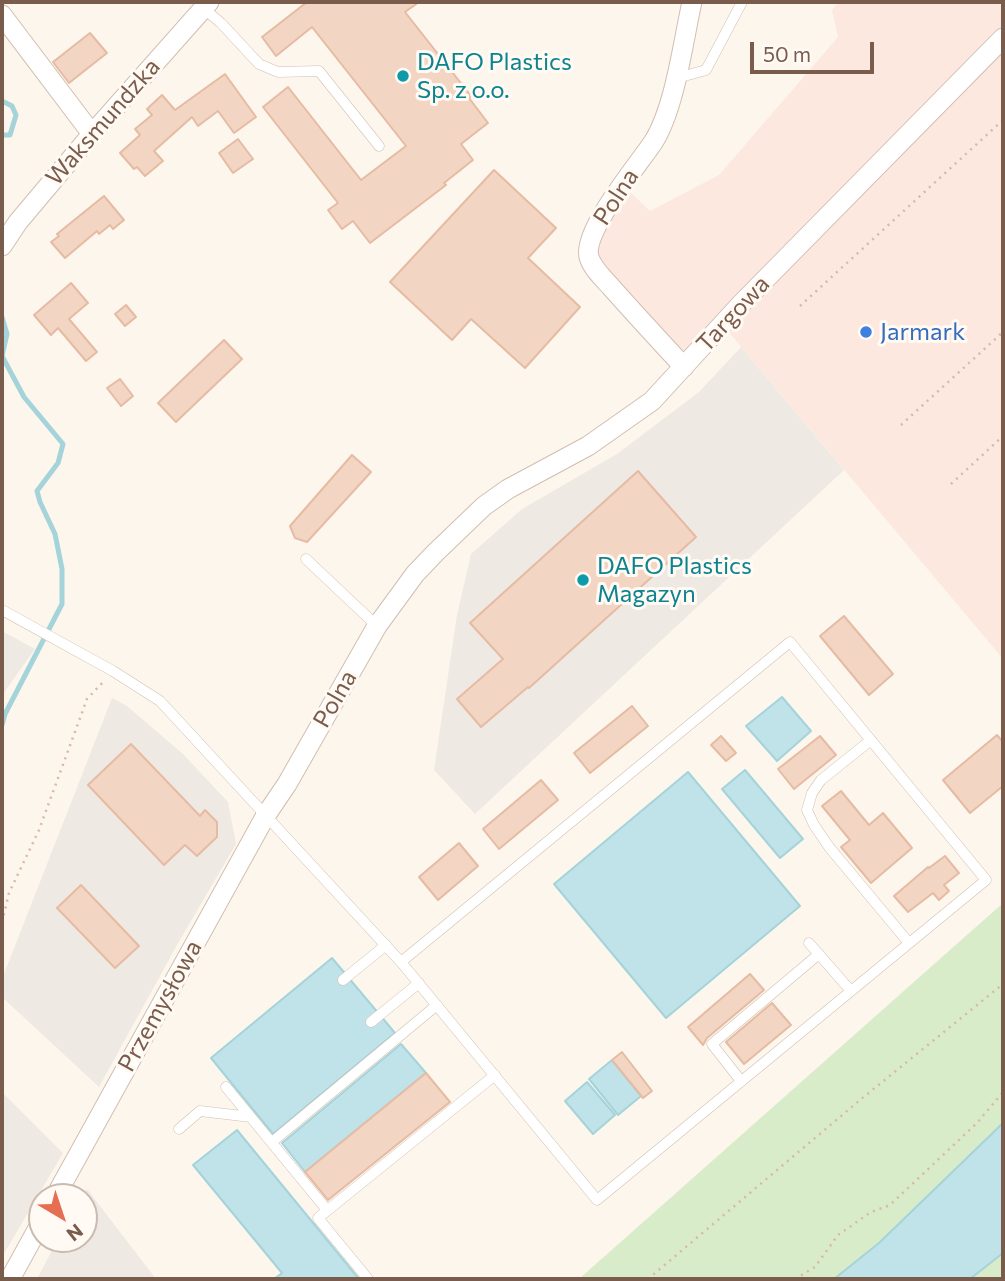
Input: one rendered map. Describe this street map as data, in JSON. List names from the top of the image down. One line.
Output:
{"streets":{"street":["Waksmundzka","Polna","Targowa","Przemysłowa"]},"crossings":[["Polna","Targowa"],["Polna","Przemysłowa"]],"places":["DAFO Plastics Sp. z o.o.","Jarmark","DAFO Plastics Magazyn"],"scale_bar":"50 m","north":"bottom right"}
